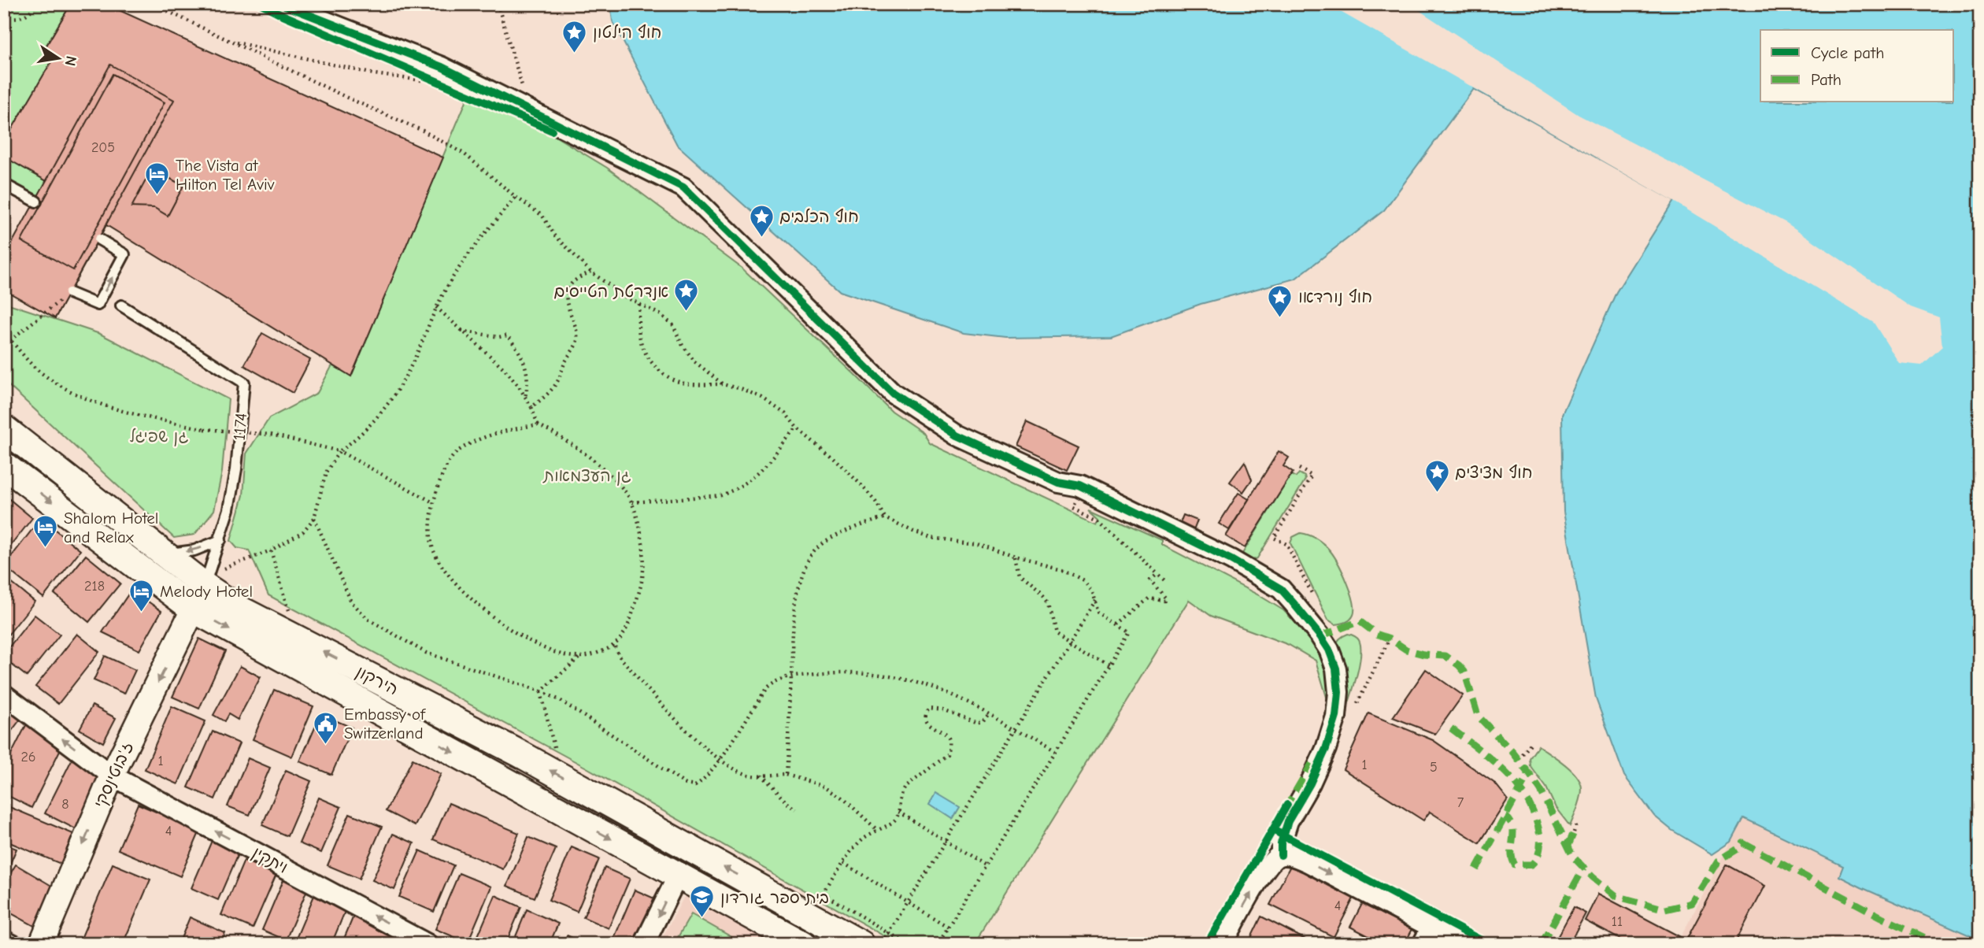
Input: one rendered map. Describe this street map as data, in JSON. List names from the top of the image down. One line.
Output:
{"streets":{"main road":["הירקון"],"street":["1174","ז'בוטינסקי","ויתקין"]},"crossings":[["1174","הירקון"],["1174","ז'בוטינסקי"],["הירקון","ז'בוטינסקי"],["ז'בוטינסקי","ויתקין"]],"one_way":["ז'בוטינסקי","ויתקין"],"parks":["גן שפיגל","גן העצמאות"],"places":{"place":["חוף הילטון","חוף הכלבים","אנדרטת הטייסים","חוף נורדאו","חוף מציצים"],"hotel":["The Vista at Hilton Tel Aviv","Shalom Hotel and Relax","Melody Hotel"],"public building":["Embassy of Switzerland"],"school or university":["בית ספר גורדון"]},"house_numbers":["205","218","26","1","1","5","7","8","4","4","11"],"legend":["Cycle path","Path"],"north":"right"}
